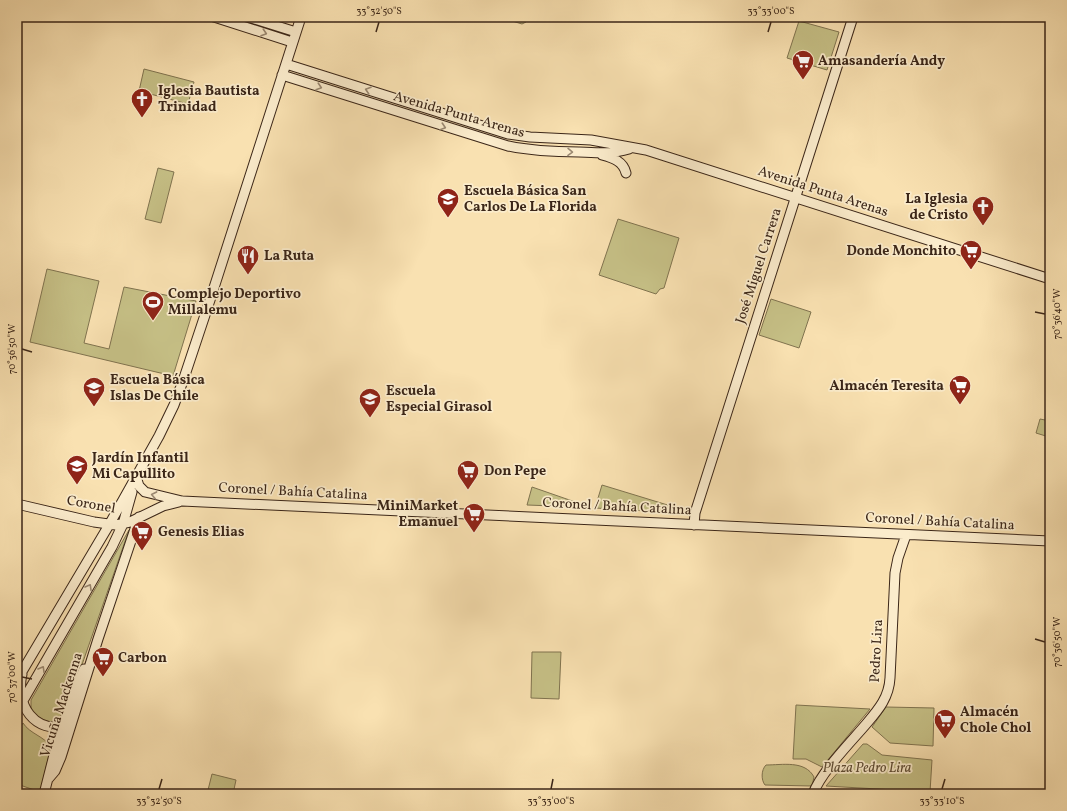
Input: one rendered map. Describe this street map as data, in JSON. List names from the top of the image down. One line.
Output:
{"streets":{"main road":["Avenida Punta Arenas","José Miguel Carrera","Coronel / Bahía Catalina","Coronel","Pedro Lira","Vicuña Mackenna"]},"crossings":[["Avenida Punta Arenas","José Miguel Carrera"],["José Miguel Carrera","Coronel / Bahía Catalina"],["Coronel / Bahía Catalina","Coronel"],["Coronel / Bahía Catalina","Pedro Lira"],["Coronel","Vicuña Mackenna"]],"parks":["Plaza Pedro Lira"],"places":{"supermarket":["Amasandería Andy","Donde Monchito","Almacén Teresita","Don Pepe","MiniMarket Emanuel","Genesis Elias","Carbon","Almacén Chole Chol"],"church":["Iglesia Bautista Trinidad","La Iglesia de Cristo"],"school or university":["Escuela Básica San Carlos De La Florida","Escuela Básica Islas De Chile","Escuela Especial Girasol","Jardín Infantil Mi Capullito"],"restaurant":["La Ruta"],"sports":["Complejo Deportivo Millalemu"]},"coordinates":["33°32'50\"S","33°33'00\"S","70°36'40\"W","70°36'50\"W","70°37'00\"W","33°33'10\"S"]}
